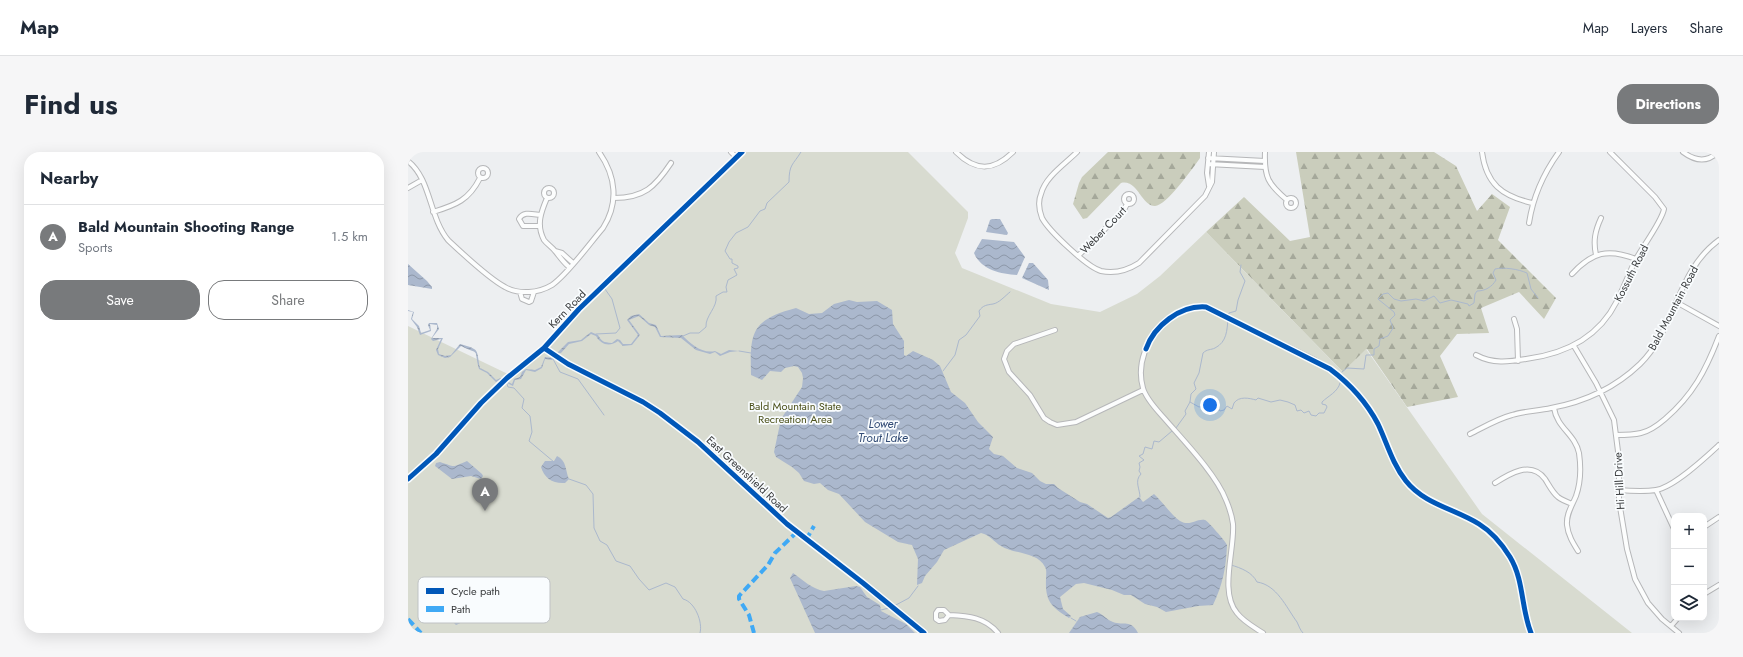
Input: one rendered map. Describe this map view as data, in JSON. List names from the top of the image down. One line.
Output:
{"streets":{"street":["Weber Court","Kossuth Road","Bald Mountain Road","Kern Road","East Greenshield Road","Hi Hill Drive"]},"crossings":[["Kossuth Road","Hi Hill Drive"],["Bald Mountain Road","Hi Hill Drive"],["Kern Road","East Greenshield Road"]],"water":["Lower Trout Lake"],"parks":["Bald Mountain State Recreation Area"],"legend":["Cycle path","Path"],"page":{"header":"Map","nav":["Map","Layers","Share"],"title":"Find us","buttons":["Directions",["Save","Share"]],"heading":"Nearby","list":[{"mark":"A","name":"Bald Mountain Shooting Range","note":"Sports","value":"1.5 km"}],"pins":"A","map_buttons":["+","−"]}}
